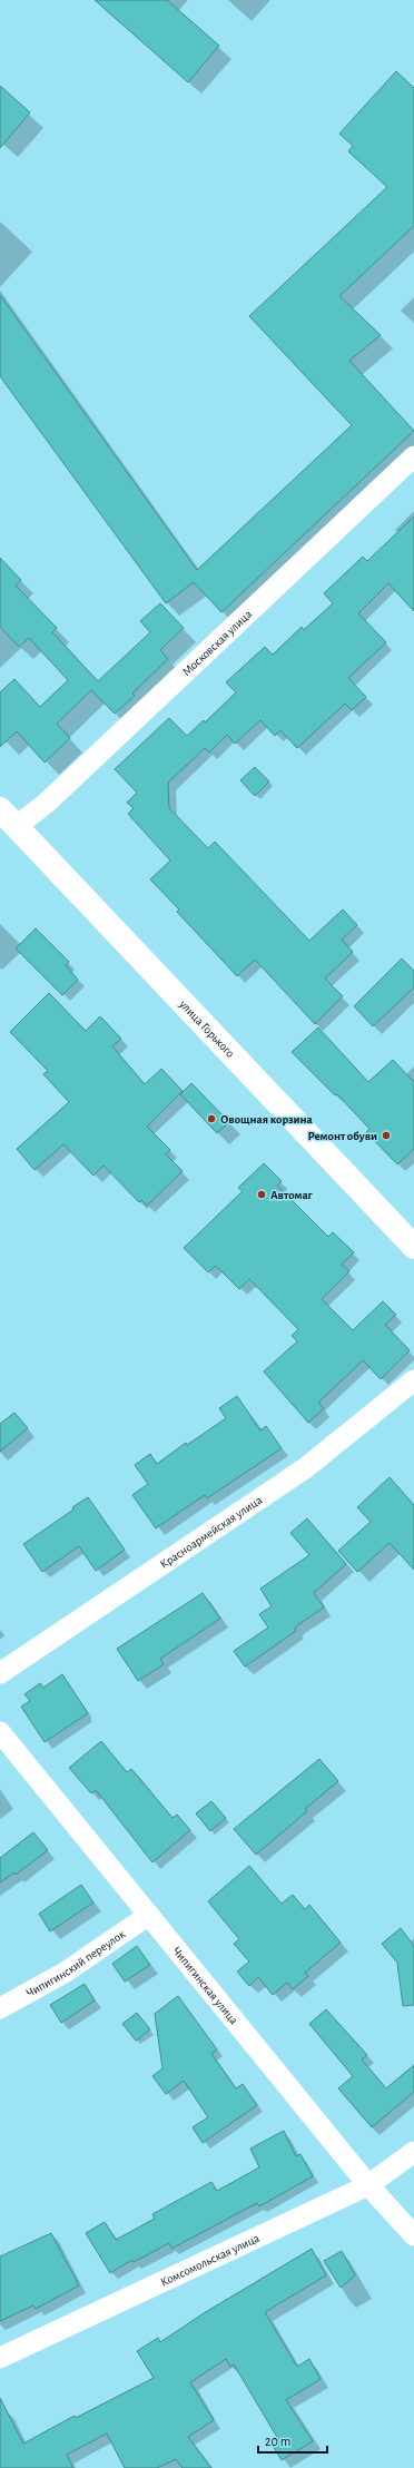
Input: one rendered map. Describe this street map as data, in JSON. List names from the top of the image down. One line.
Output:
{"streets":{"main road":["улица Горького"],"street":["Московская улица","Красноармейская улица","Чипигинский переулок","Чипигинская улица","Комсомольская улица"]},"crossings":[["Московская улица","улица Горького"],["Чипигинский переулок","Чипигинская улица"],["Чипигинская улица","Комсомольская улица"]],"places":["Овощная корзина","Ремонт обуви","Автомаг"],"scale_bar":"20 m"}
